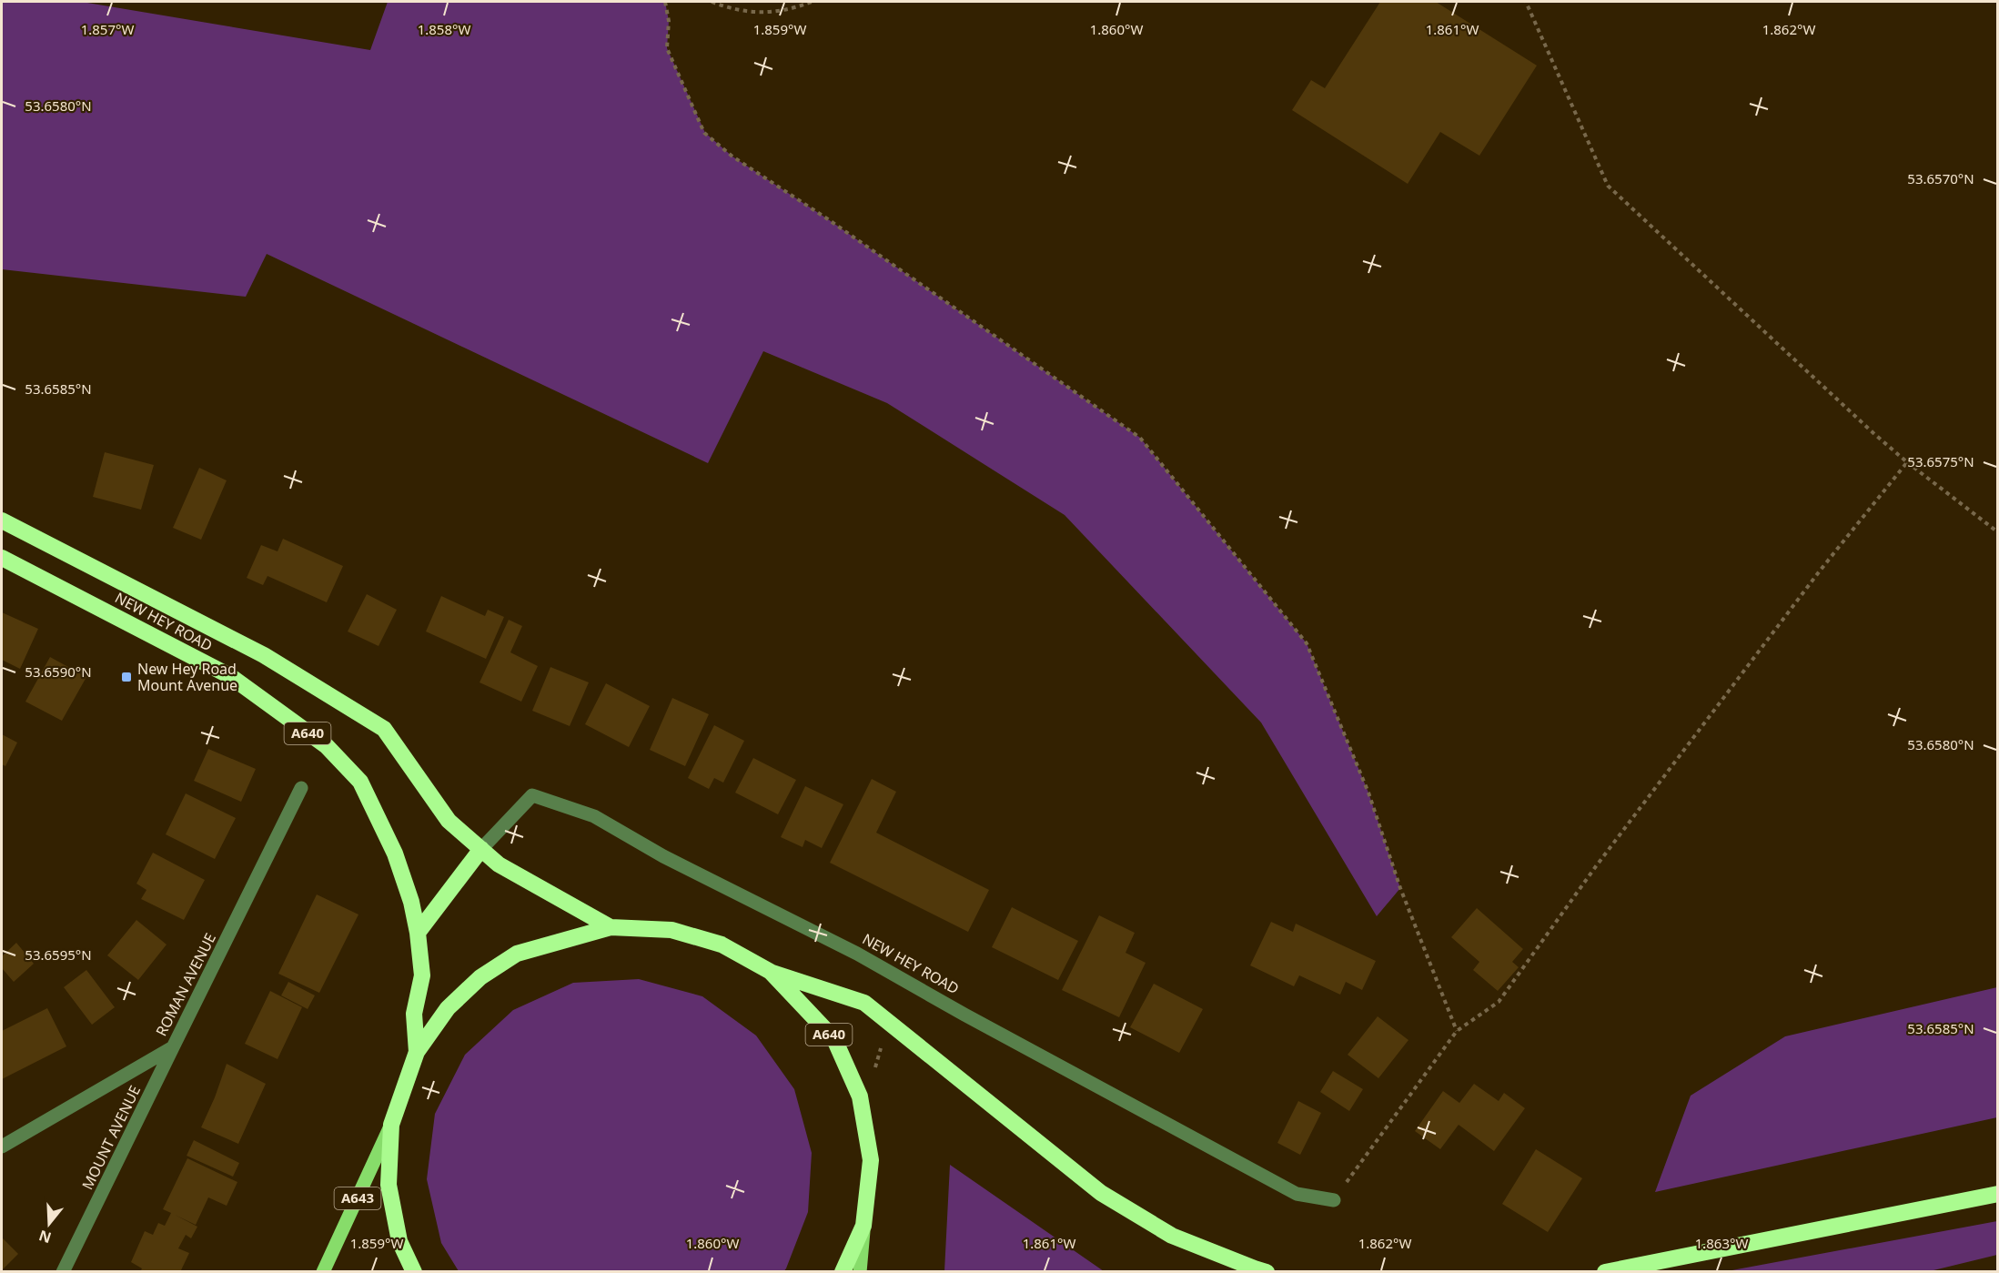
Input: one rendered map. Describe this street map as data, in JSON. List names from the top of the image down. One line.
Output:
{"streets":{"highway":["NEW HEY ROAD","A640"],"main road":["A643"],"street":["ROMAN AVENUE","MOUNT AVENUE"]},"crossings":[["NEW HEY ROAD","A640"],["A640","A643"],["ROMAN AVENUE","MOUNT AVENUE"]],"places":{"transit":["New Hey Road Mount Avenue"]},"north":"bottom","coordinates":["1.857°W","1.858°W","1.859°W","1.860°W","1.861°W","1.862°W","53.6580°N","53.6570°N","53.6585°N","53.6575°N","53.6590°N","53.6595°N","1.863°W"]}
